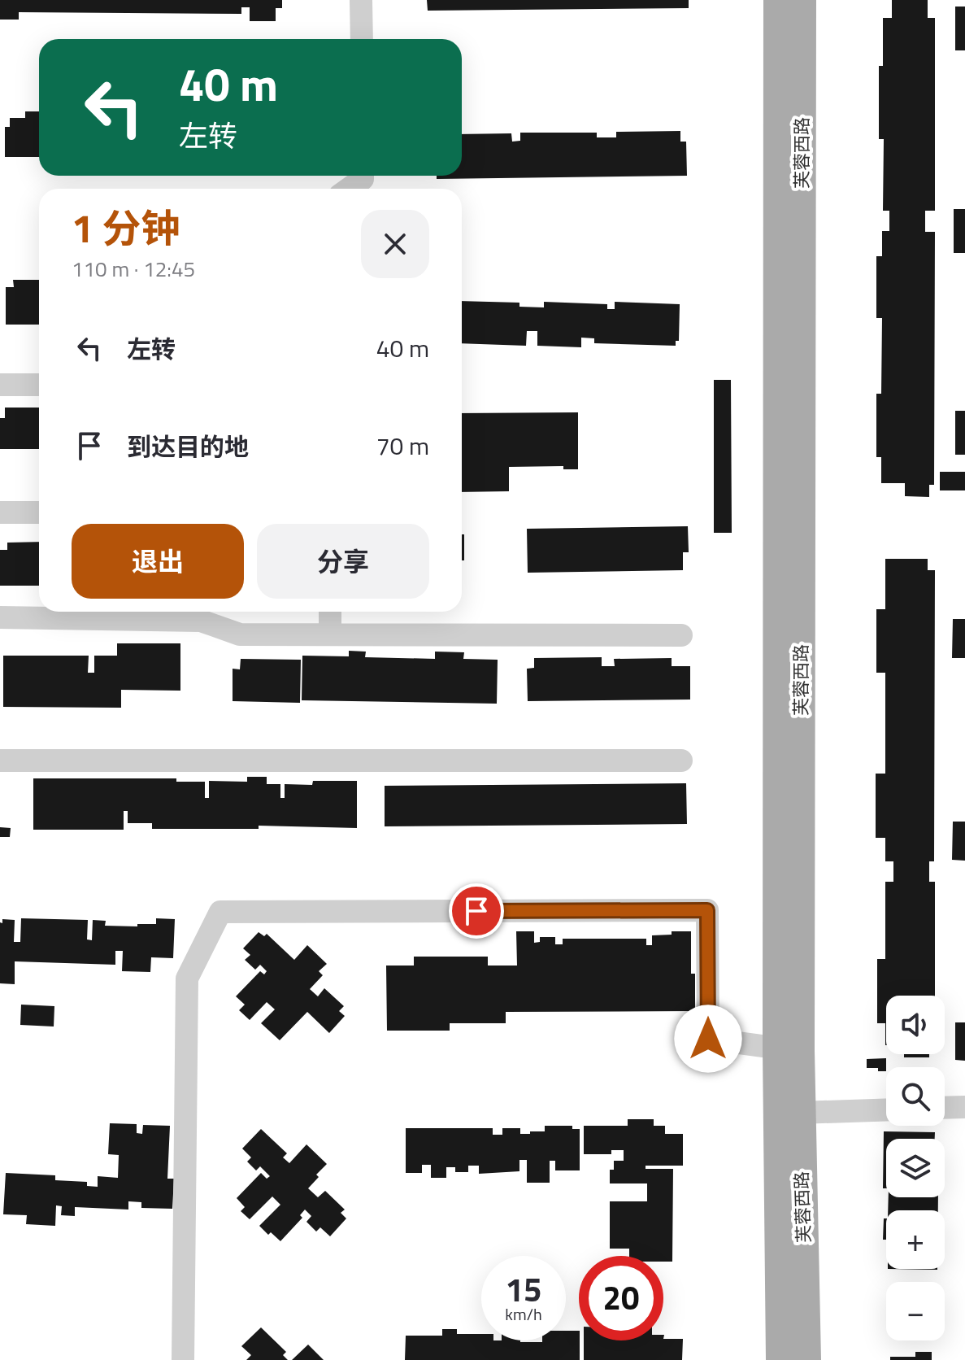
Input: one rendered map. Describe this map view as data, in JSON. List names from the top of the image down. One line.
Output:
{"streets":{"main road":["芙蓉西路"]},"page":{"turn":["40 m","左转"],"heading":["1 分钟","110 m · 12:45"],"list":[{"name":"左转","value":"40 m"},{"name":"到达目的地","value":"70 m"}],"buttons":["退出","分享"],"map_buttons":["+","−"],"speed":"15 km/h","limit":"20"}}
